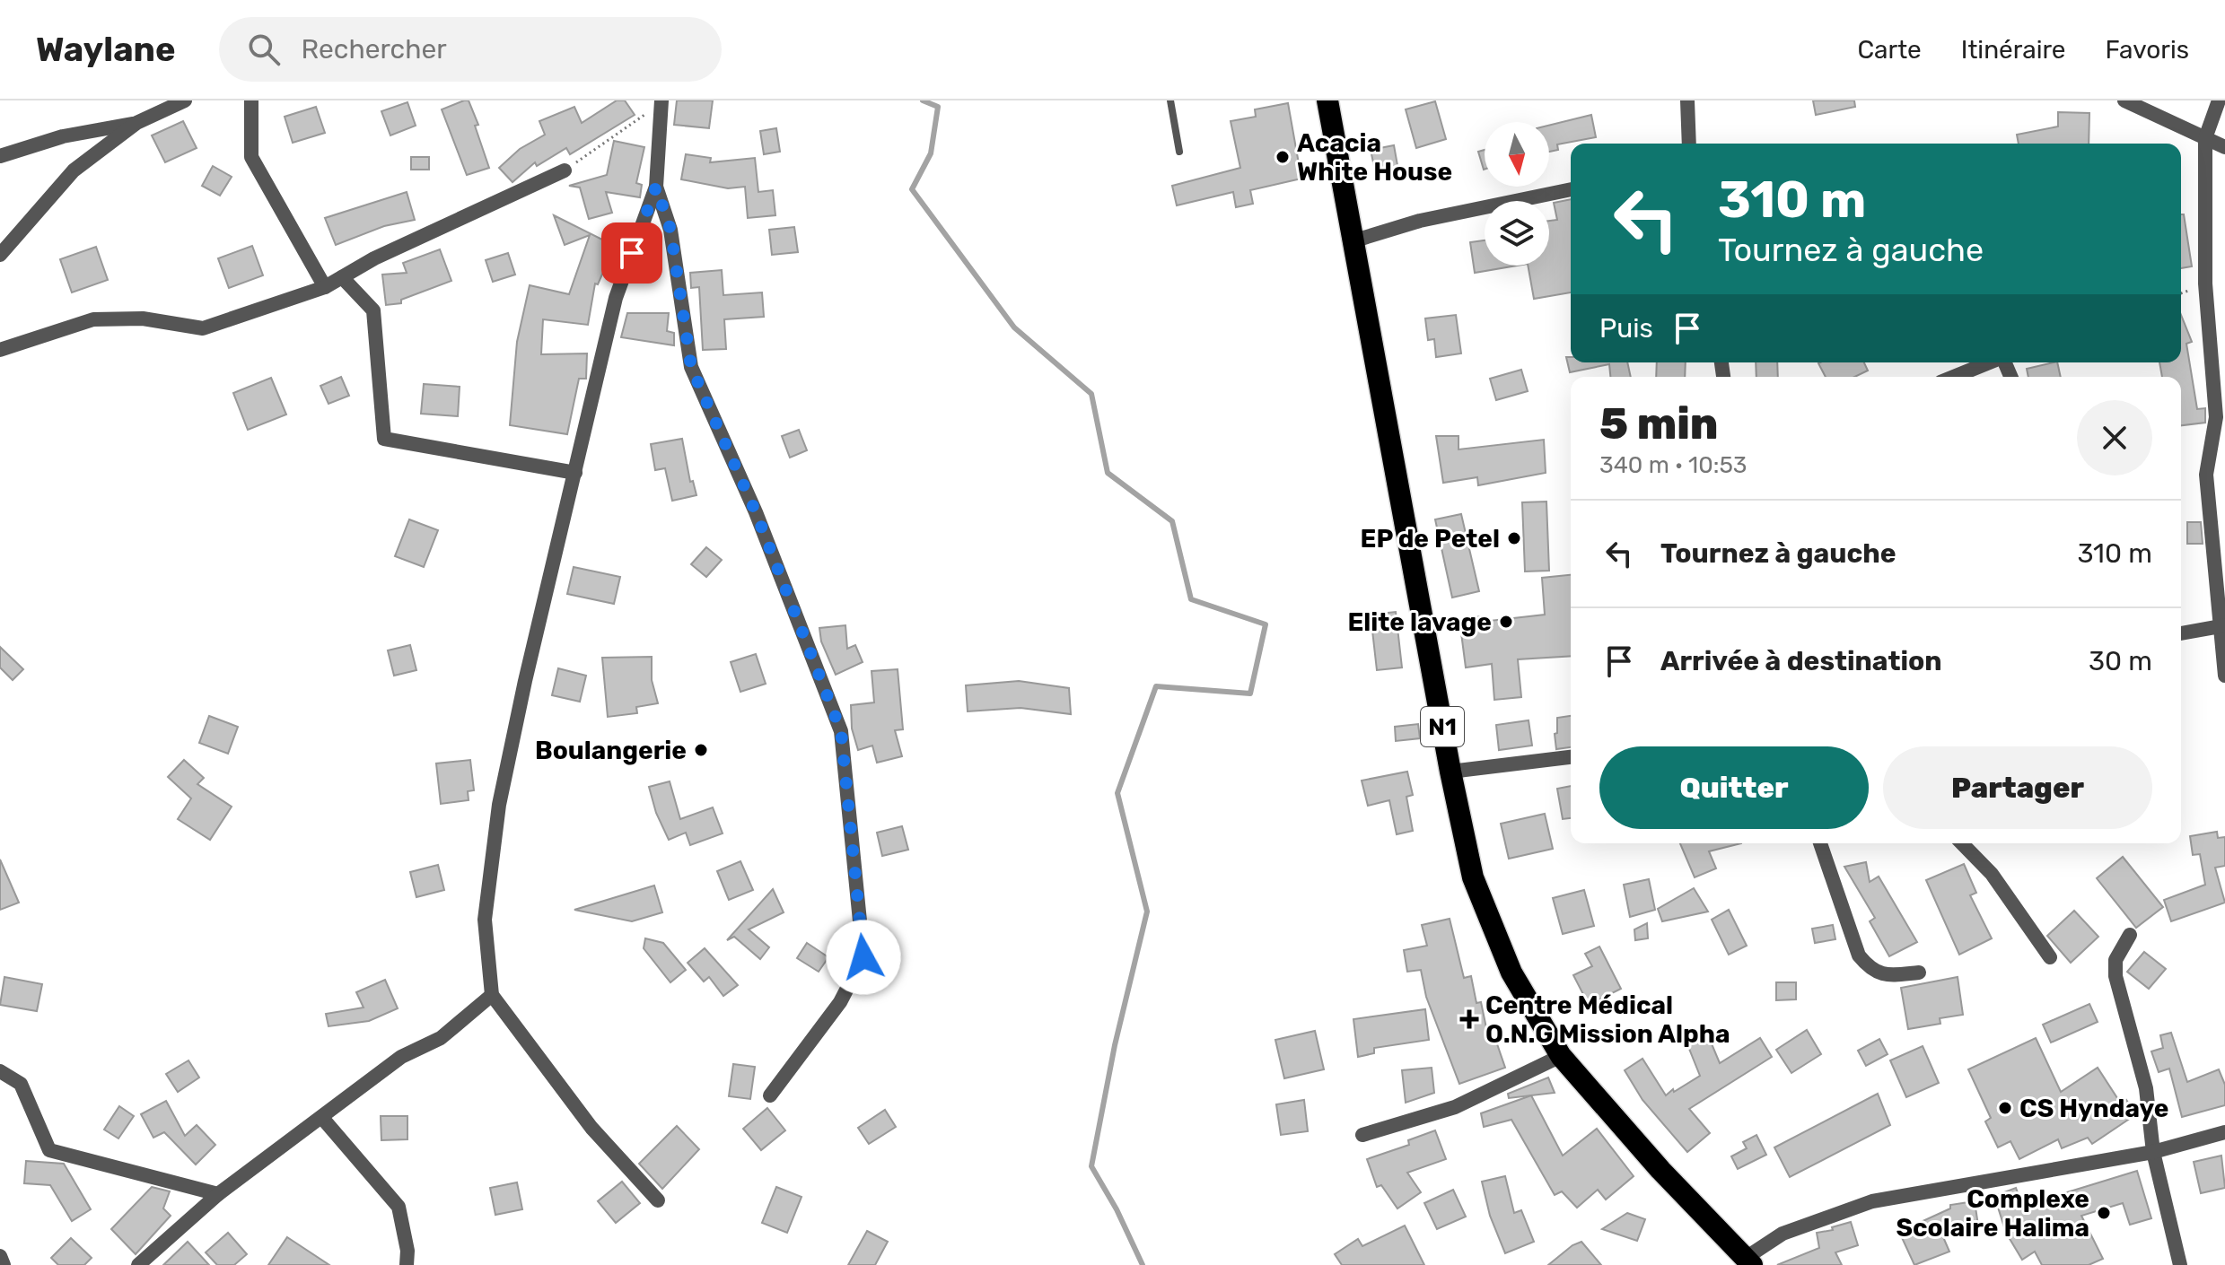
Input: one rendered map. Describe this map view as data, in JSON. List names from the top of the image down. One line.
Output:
{"streets":{"highway":["N1"]},"places":{"other":["Acacia White House","EP de Petel","Elite lavage","Boulangerie","CS Hyndaye","Complexe Scolaire Halima"],"health":["Centre Médical O.N.G Mission Alpha"]},"north":"bottom","page":{"header":"Waylane","search":"Rechercher","nav":["Carte","Itinéraire","Favoris"],"turn":["310 m","Tournez à gauche"],"then":"Puis","heading":["5 min","340 m · 10:53"],"list":[{"name":"Tournez à gauche","value":"310 m"},{"name":"Arrivée à destination","value":"30 m"}],"buttons":["Quitter","Partager"]}}
